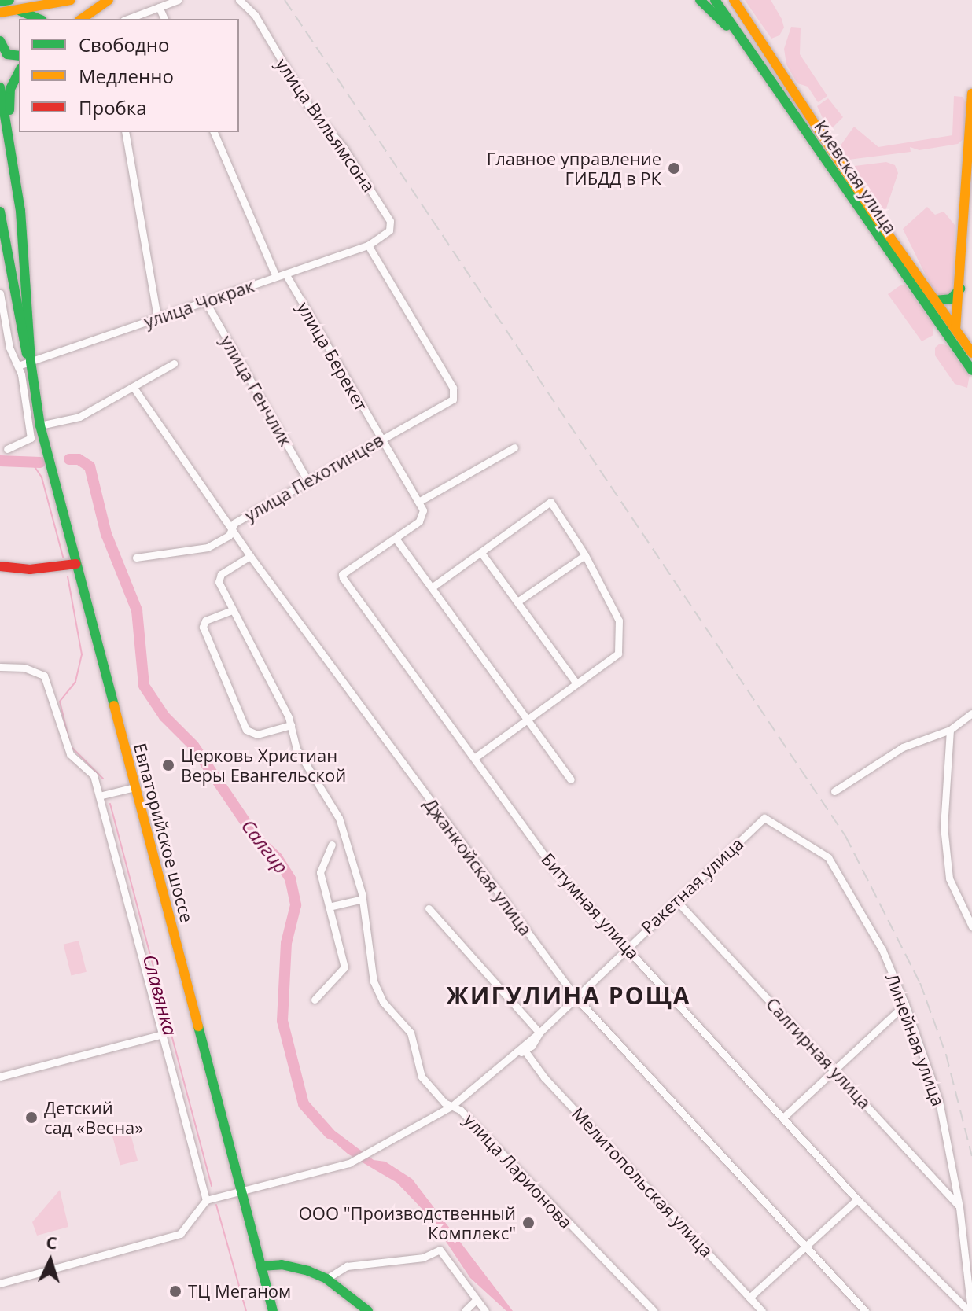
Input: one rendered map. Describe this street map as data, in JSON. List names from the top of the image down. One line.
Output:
{"streets":{"main road":["Киевская улица","Евпаторийское шоссе"],"street":["улица Вильямсона","улица Чокрак","улица Берекет","улица Генчлик","улица Пехотинцев","Джанкойская улица","Ракетная улица","Битумная улица","Линейная улица","Салгирная улица","улица Ларионова","Мелитопольская улица"]},"crossings":[["улица Вильямсона","улица Чокрак"],["улица Чокрак","улица Берекет"],["улица Чокрак","улица Генчлик"],["улица Чокрак","улица Пехотинцев"],["улица Чокрак","Евпаторийское шоссе"],["улица Берекет","улица Пехотинцев"],["улица Берекет","Битумная улица"],["улица Генчлик","улица Пехотинцев"],["улица Пехотинцев","Джанкойская улица"],["Евпаторийское шоссе","Ракетная улица"],["Джанкойская улица","Ракетная улица"],["Джанкойская улица","улица Ларионова"],["Ракетная улица","Битумная улица"],["Ракетная улица","Линейная улица"],["Ракетная улица","Салгирная улица"],["Ракетная улица","улица Ларионова"],["Ракетная улица","Мелитопольская улица"],["Битумная улица","Линейная улица"],["Линейная улица","Салгирная улица"]],"districts":["ЖИГУЛИНА РОЩА"],"water":["Салгир","Славянка"],"places":["Главное управление ГИБДД в РК","Церковь Христиан Веры Евангельской","Детский сад «Весна»","ООО \"Производственный Комплекс\"","ТЦ Меганом"],"legend":["Свободно","Медленно","Пробка"],"north":"top"}
